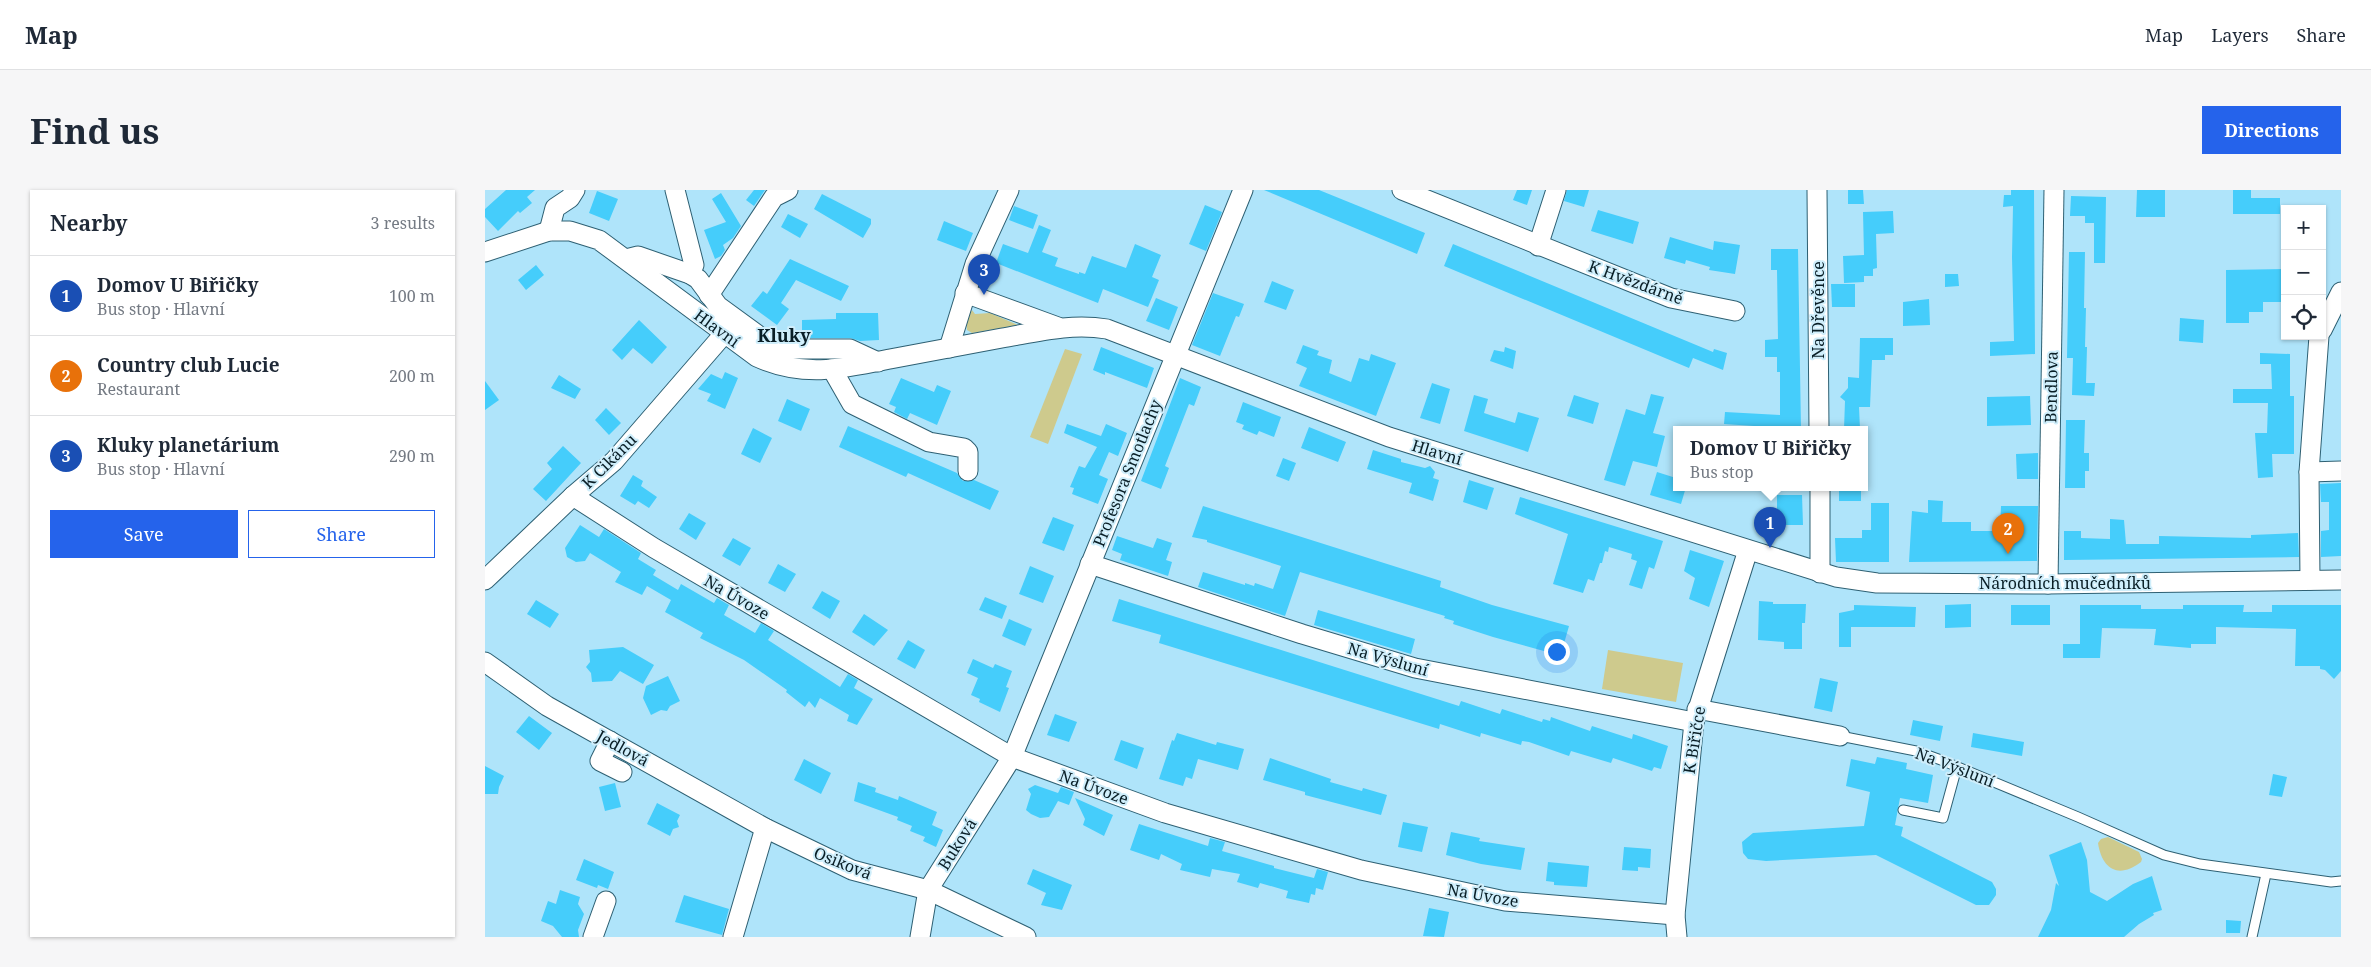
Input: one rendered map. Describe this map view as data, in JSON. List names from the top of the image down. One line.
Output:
{"streets":{"street":["K Hvězdárně","Na Dřevěnce","Hlavní","Bendlova","K Cikánu","Profesora Smotlachy","Národních mučedníků","Na Úvoze","Na Výsluní","K Biřičce","Jedlová","Buková","Osiková"]},"crossings":[["Hlavní","K Cikánu"],["Hlavní","Profesora Smotlachy"],["Hlavní","Národních mučedníků"],["Hlavní","K Biřičce"],["Bendlova","Národních mučedníků"],["K Cikánu","Na Úvoze"],["Profesora Smotlachy","Na Úvoze"],["Profesora Smotlachy","Na Výsluní"],["Profesora Smotlachy","Buková"],["Na Úvoze","K Biřičce"],["Na Úvoze","Buková"],["Na Výsluní","K Biřičce"],["Jedlová","Osiková"],["Buková","Osiková"]],"districts":["Kluky"],"page":{"header":"Map","nav":["Map","Layers","Share"],"buttons":["Directions",["Save","Share"]],"title":"Find us","heading":["Nearby","3 results"],"map_buttons":["+","−"],"pins":["3","1","2"],"list":[{"mark":"1","name":"Domov U Biřičky","note":"Bus stop · Hlavní","value":"100 m"},{"mark":"2","name":"Country club Lucie","note":"Restaurant","value":"200 m"},{"mark":"3","name":"Kluky planetárium","note":"Bus stop · Hlavní","value":"290 m"}],"popup":["Domov U Biřičky","Bus stop"]}}
